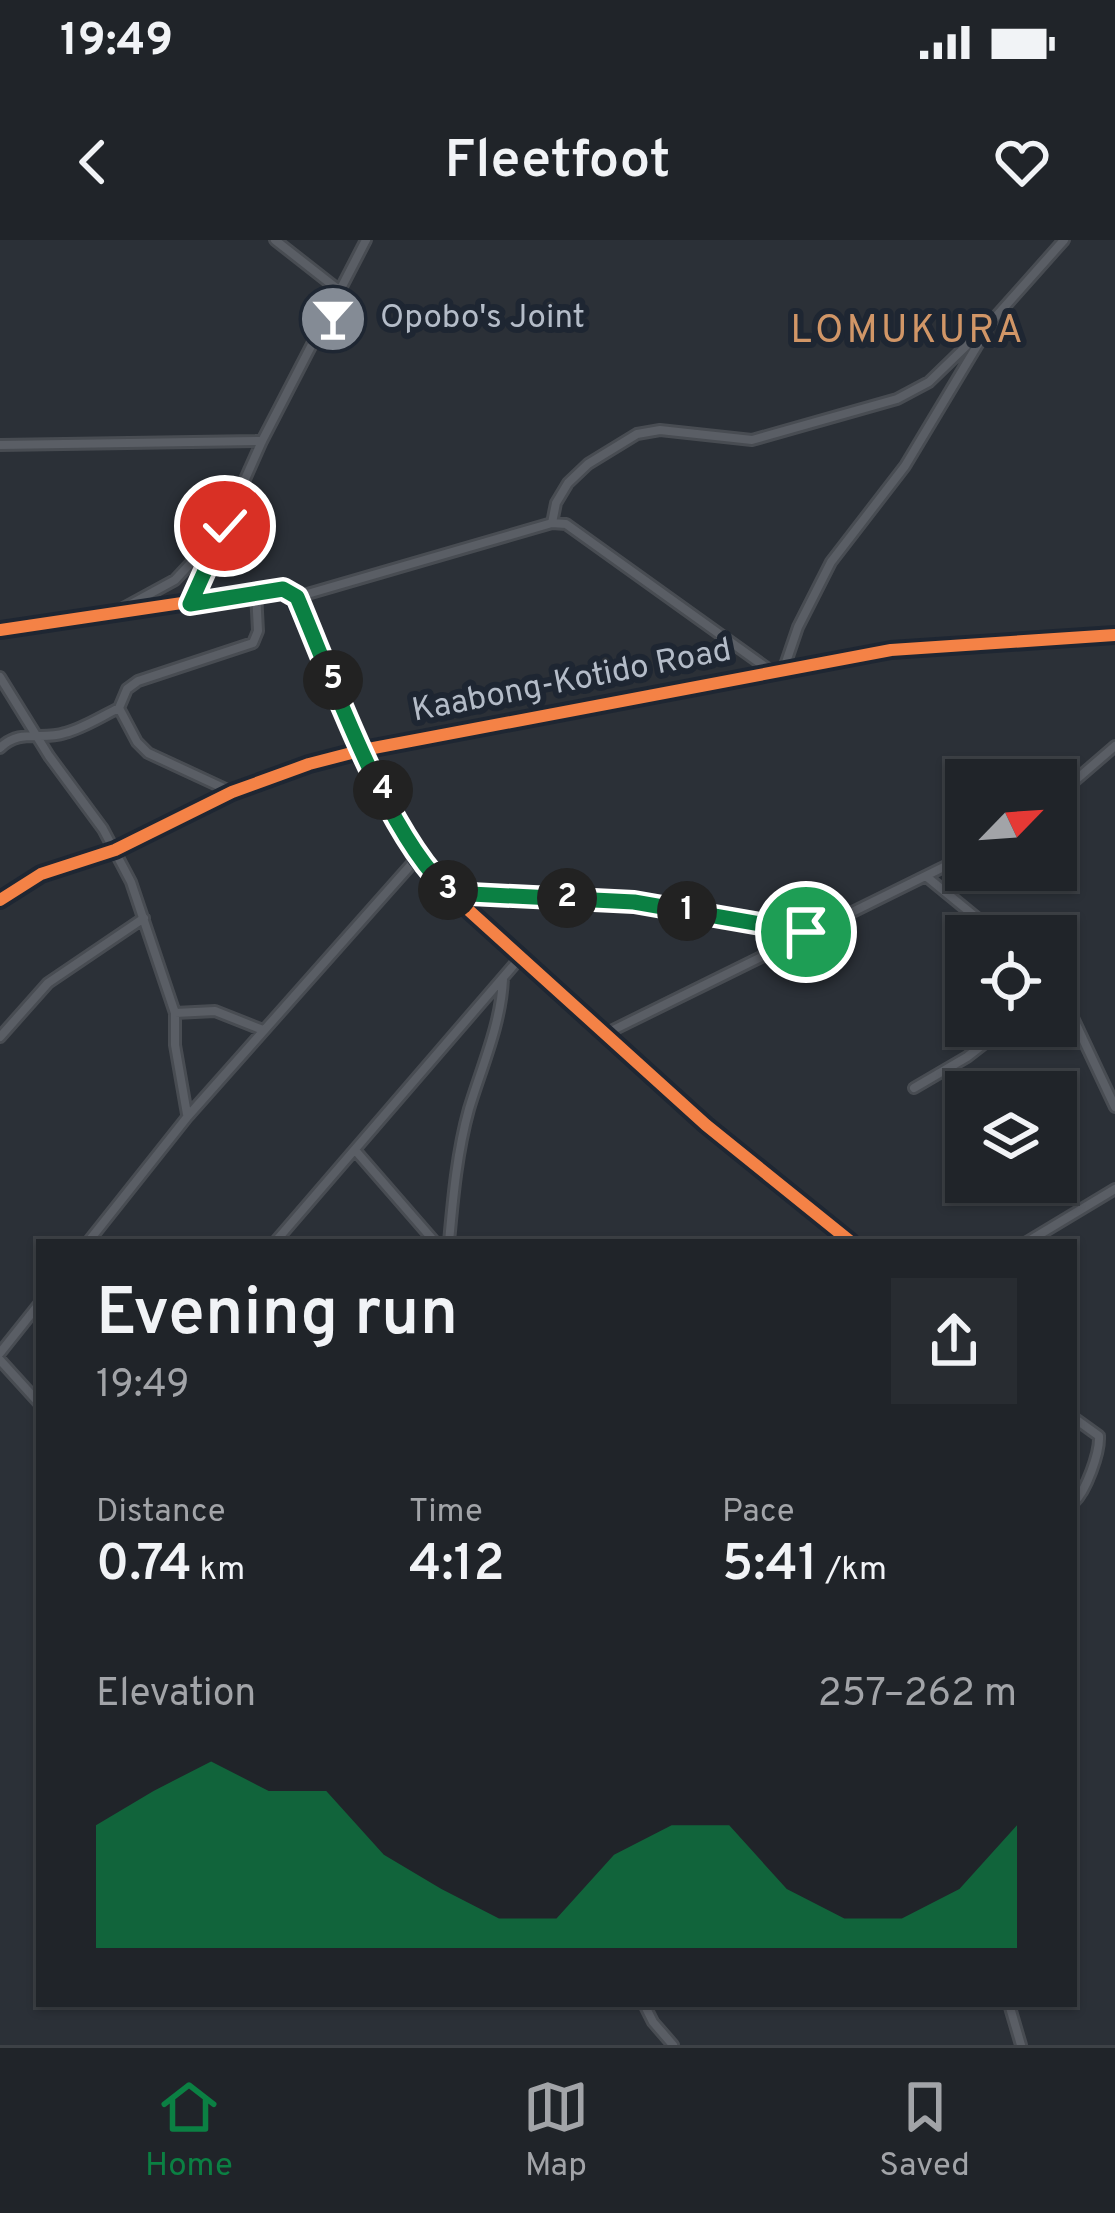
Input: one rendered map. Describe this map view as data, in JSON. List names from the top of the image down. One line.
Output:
{"streets":{"street":["Kaabong-Kotido Road"]},"districts":["LOMUKURA"],"places":{"bar":["Opobo's Joint"]},"north":"top right","page":{"status":"19:49","header":"Fleetfoot","pins":["5","4","3","2","1"],"heading":["Evening run","19:49"],"stats":[["Distance","0.74 km"],["Time","4:12"],["Pace","5:41 /km"]],"chart":["Elevation","257–262 m"],"tabs":["Home","Map","Saved"]}}
